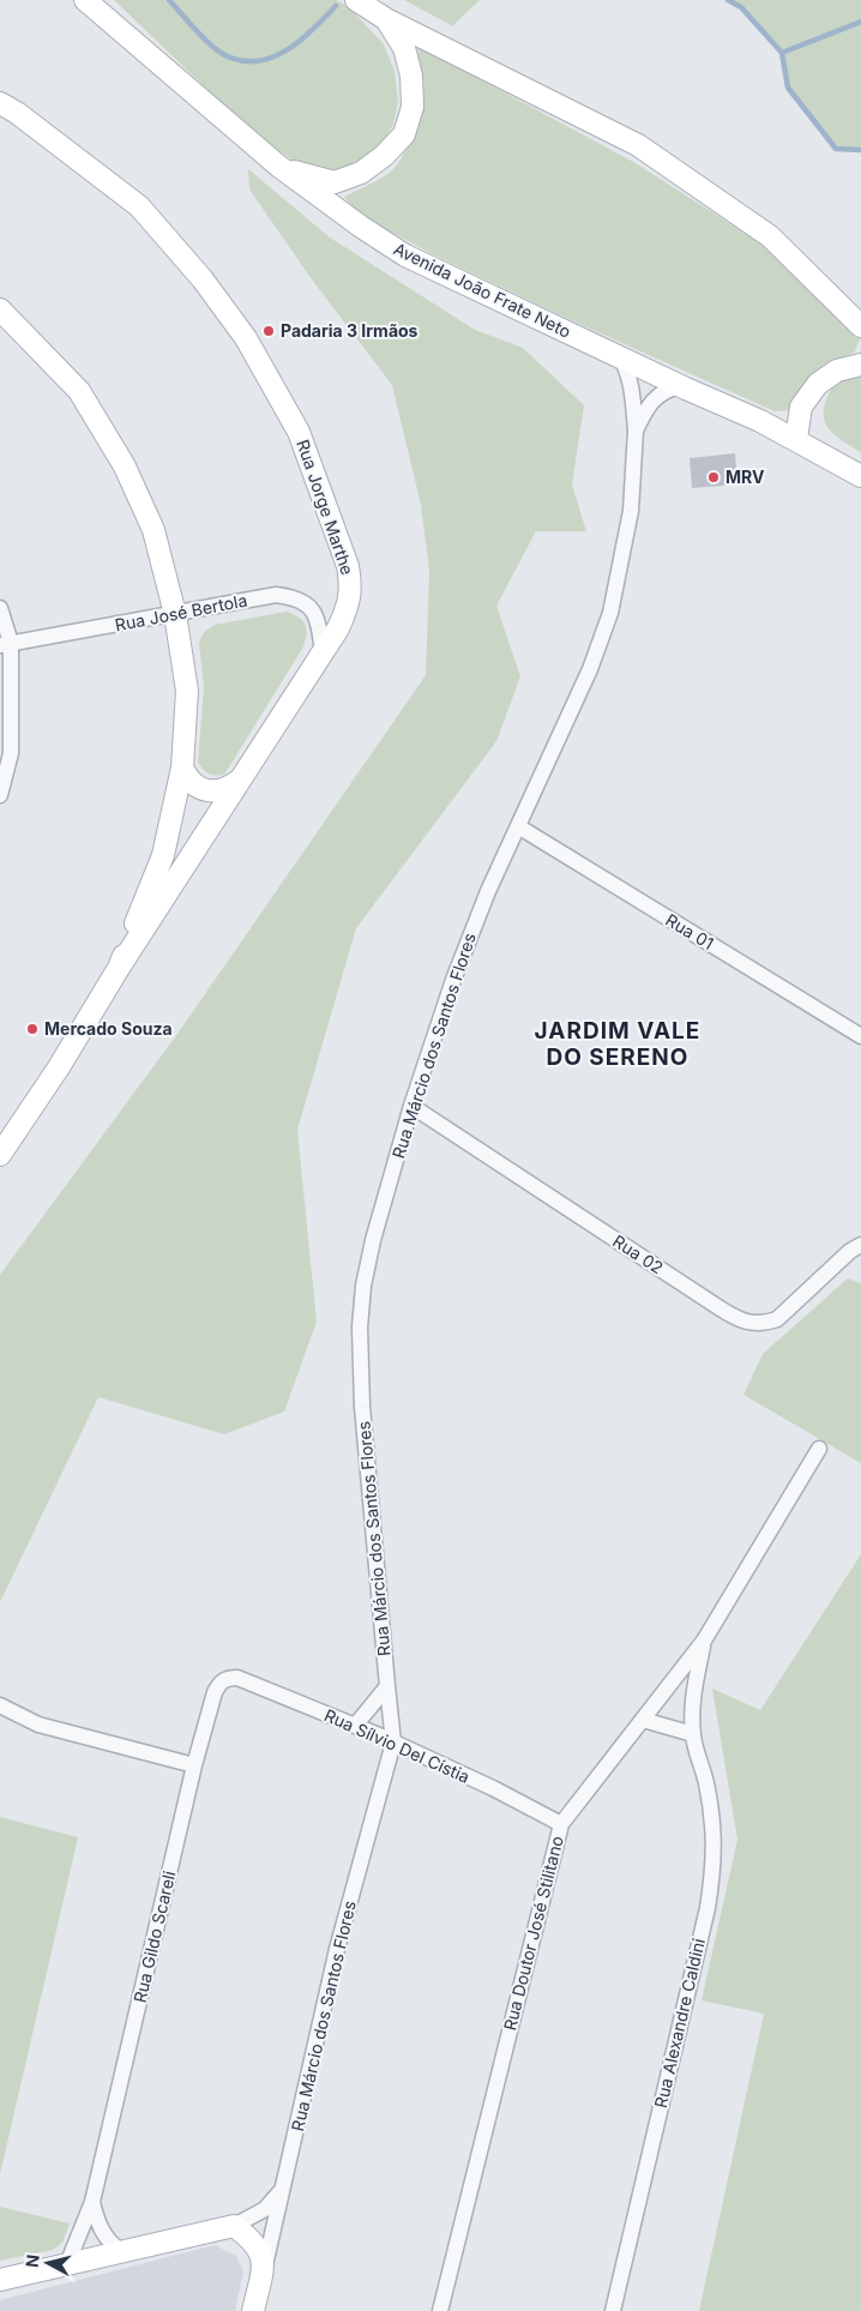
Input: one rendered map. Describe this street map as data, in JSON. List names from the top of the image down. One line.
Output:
{"streets":{"street":["Avenida João Frate Neto","Rua Jorge Marthe","Rua José Bertola","Rua 01","Rua Márcio dos Santos Flores","Rua 02","Rua Sílvio Del Cístia","Rua Doutor José Stilitano","Rua Gildo Scareli","Rua Alexandre Caldini"]},"crossings":[["Avenida João Frate Neto","Rua Márcio dos Santos Flores"],["Rua Jorge Marthe","Rua José Bertola"],["Rua 01","Rua Márcio dos Santos Flores"],["Rua Márcio dos Santos Flores","Rua 02"],["Rua Márcio dos Santos Flores","Rua Sílvio Del Cístia"],["Rua Sílvio Del Cístia","Rua Doutor José Stilitano"],["Rua Sílvio Del Cístia","Rua Gildo Scareli"],["Rua Doutor José Stilitano","Rua Alexandre Caldini"]],"districts":["JARDIM VALE DO SERENO"],"places":["Padaria 3 Irmãos","MRV","Mercado Souza"],"north":"left"}
